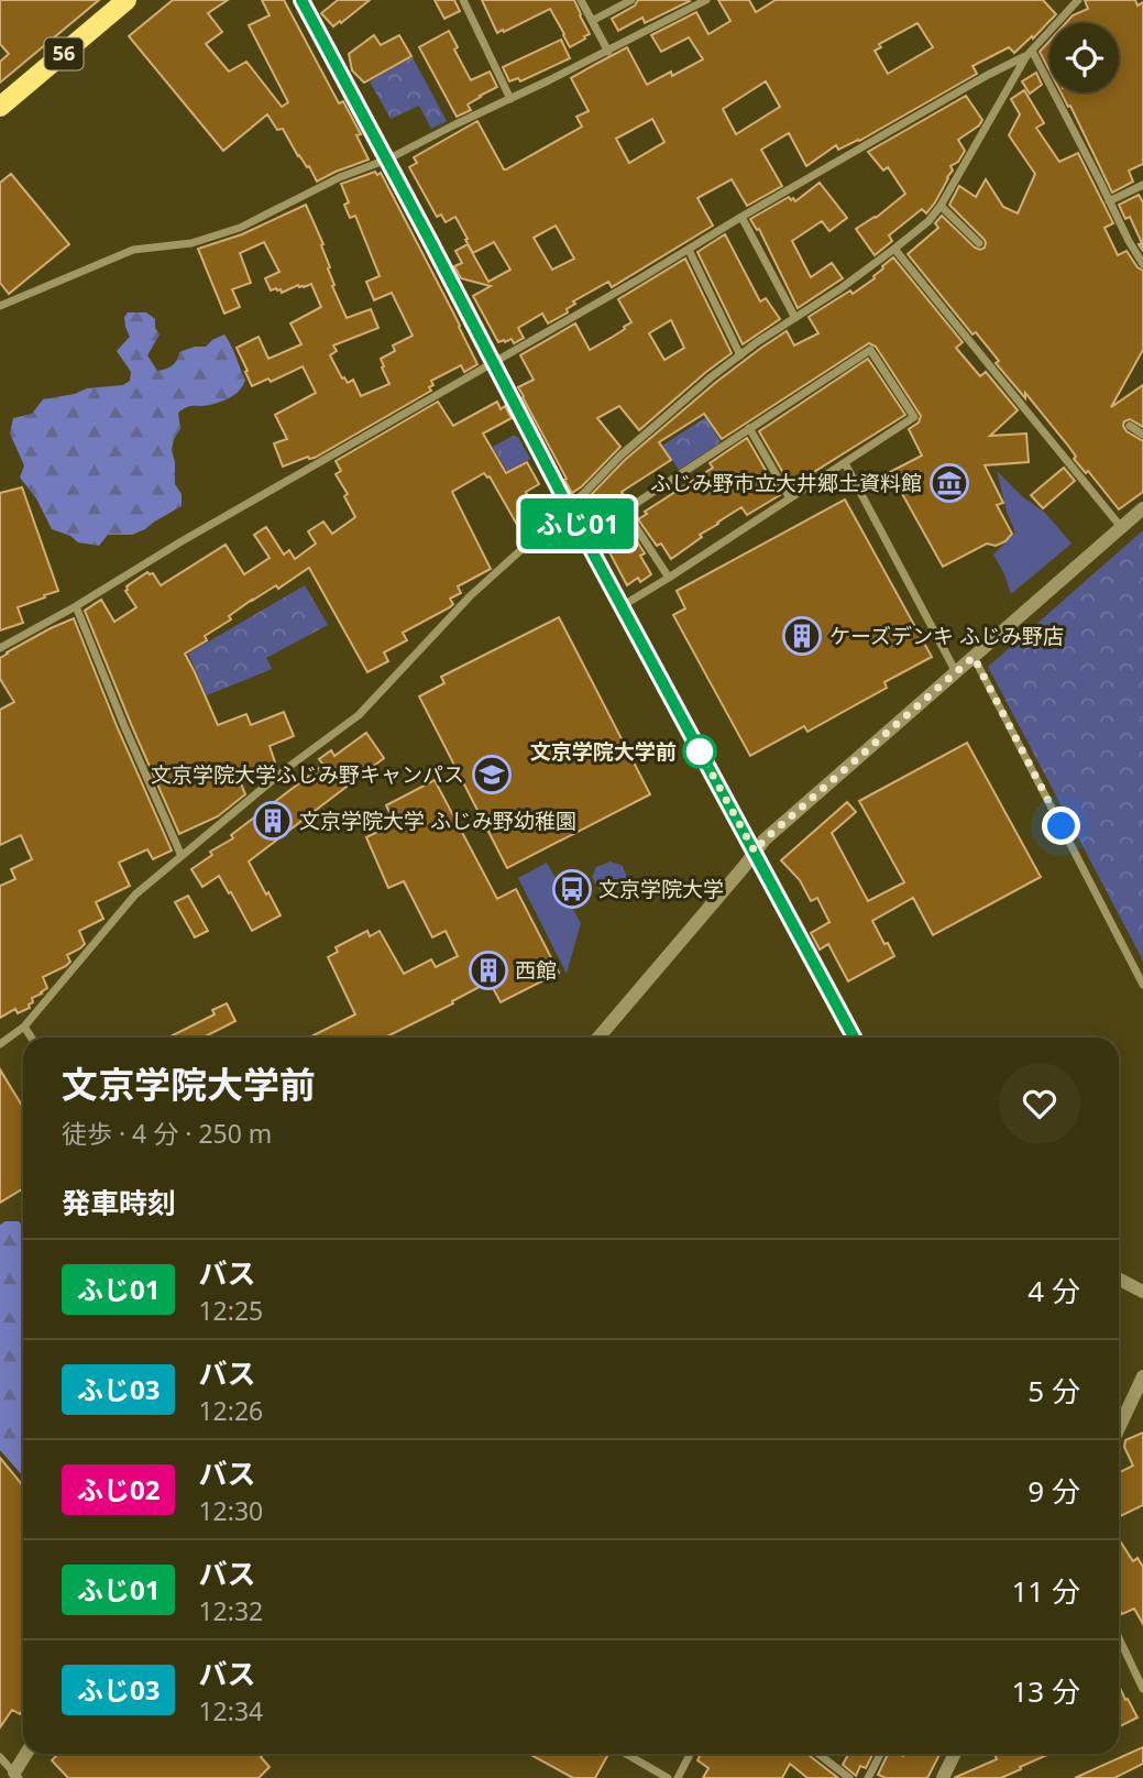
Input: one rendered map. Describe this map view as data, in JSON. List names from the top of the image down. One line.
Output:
{"streets":{"main road":["56"]},"places":{"museum":["ふじみ野市立大井郷土資料館"],"building":["ケーズデンキ ふじみ野店","文京学院大学 ふじみ野幼稚園","西館"],"other":["文京学院大学前"],"school or university":["文京学院大学ふじみ野キャンパス"],"bus stop":["文京学院大学"]},"lines":["bus line ふじ01"],"page":{"on_map":"ふじ01","heading":[["文京学院大学前","徒歩 · 4 分 · 250 m"],"発車時刻"],"list":[{"mark":"ふじ01","name":"バス","note":"12:25","value":"4 分"},{"mark":"ふじ03","name":"バス","note":"12:26","value":"5 分"},{"mark":"ふじ02","name":"バス","note":"12:30","value":"9 分"},{"mark":"ふじ01","name":"バス","note":"12:32","value":"11 分"},{"mark":"ふじ03","name":"バス","note":"12:34","value":"13 分"}]}}
